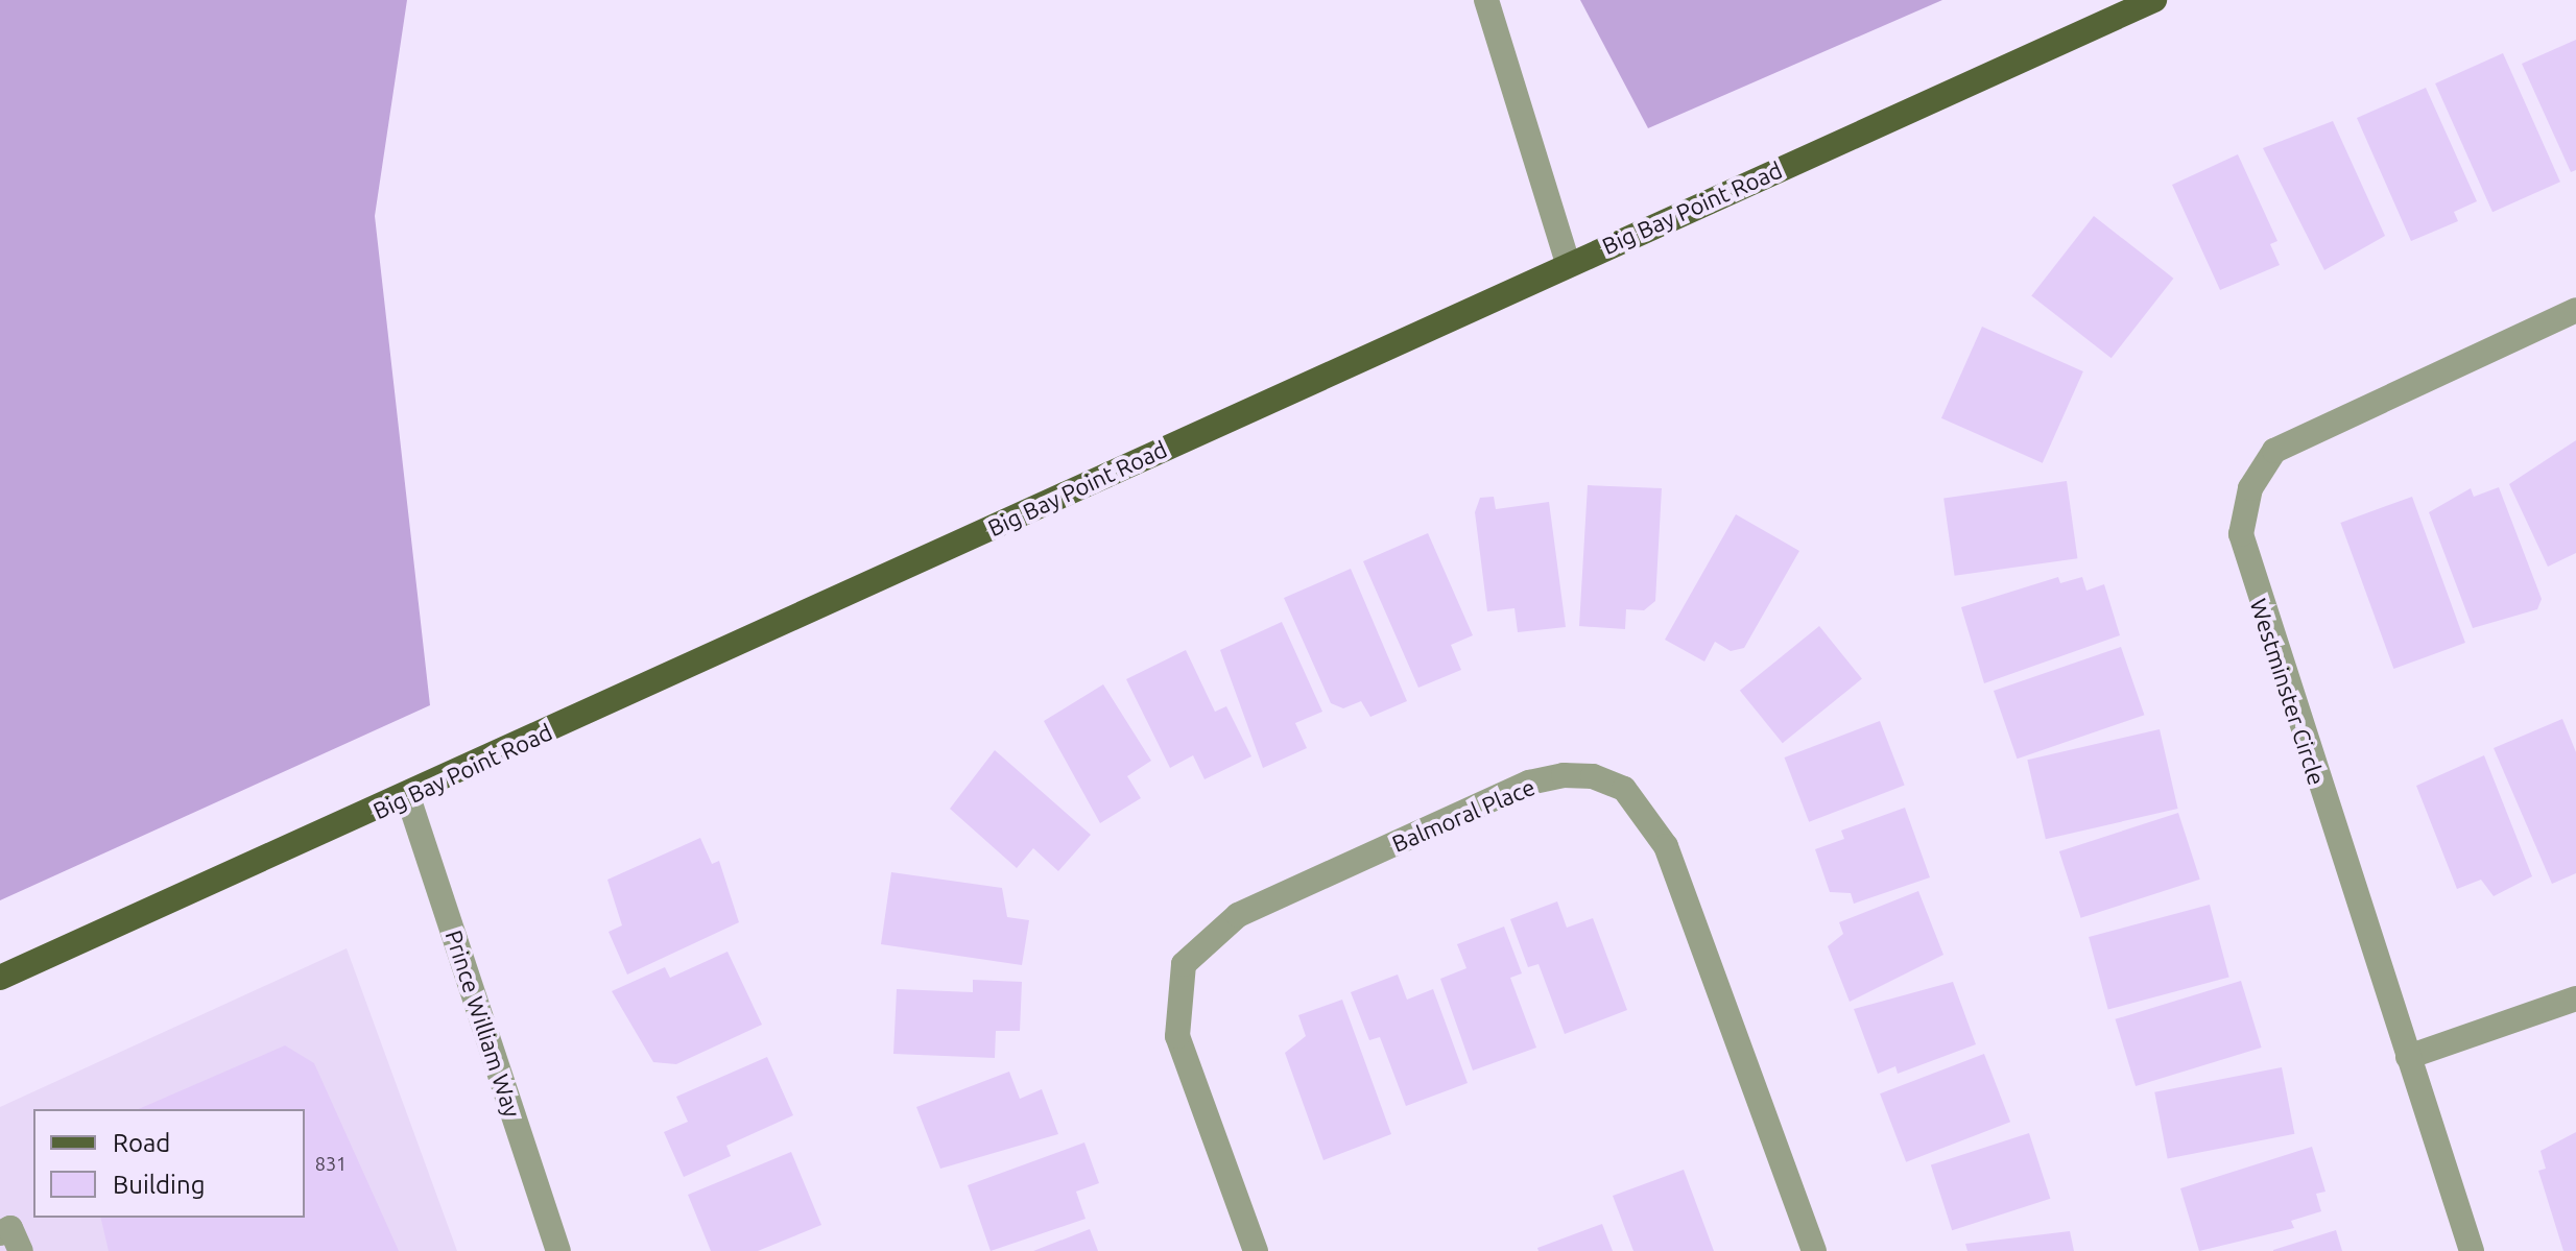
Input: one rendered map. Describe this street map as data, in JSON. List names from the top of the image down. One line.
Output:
{"streets":{"main road":["Big Bay Point Road"],"street":["Westminster Circle","Balmoral Place","Prince William Way"]},"crossings":[["Big Bay Point Road","Prince William Way"]],"house_numbers":["831"],"legend":["Road","Building"]}
